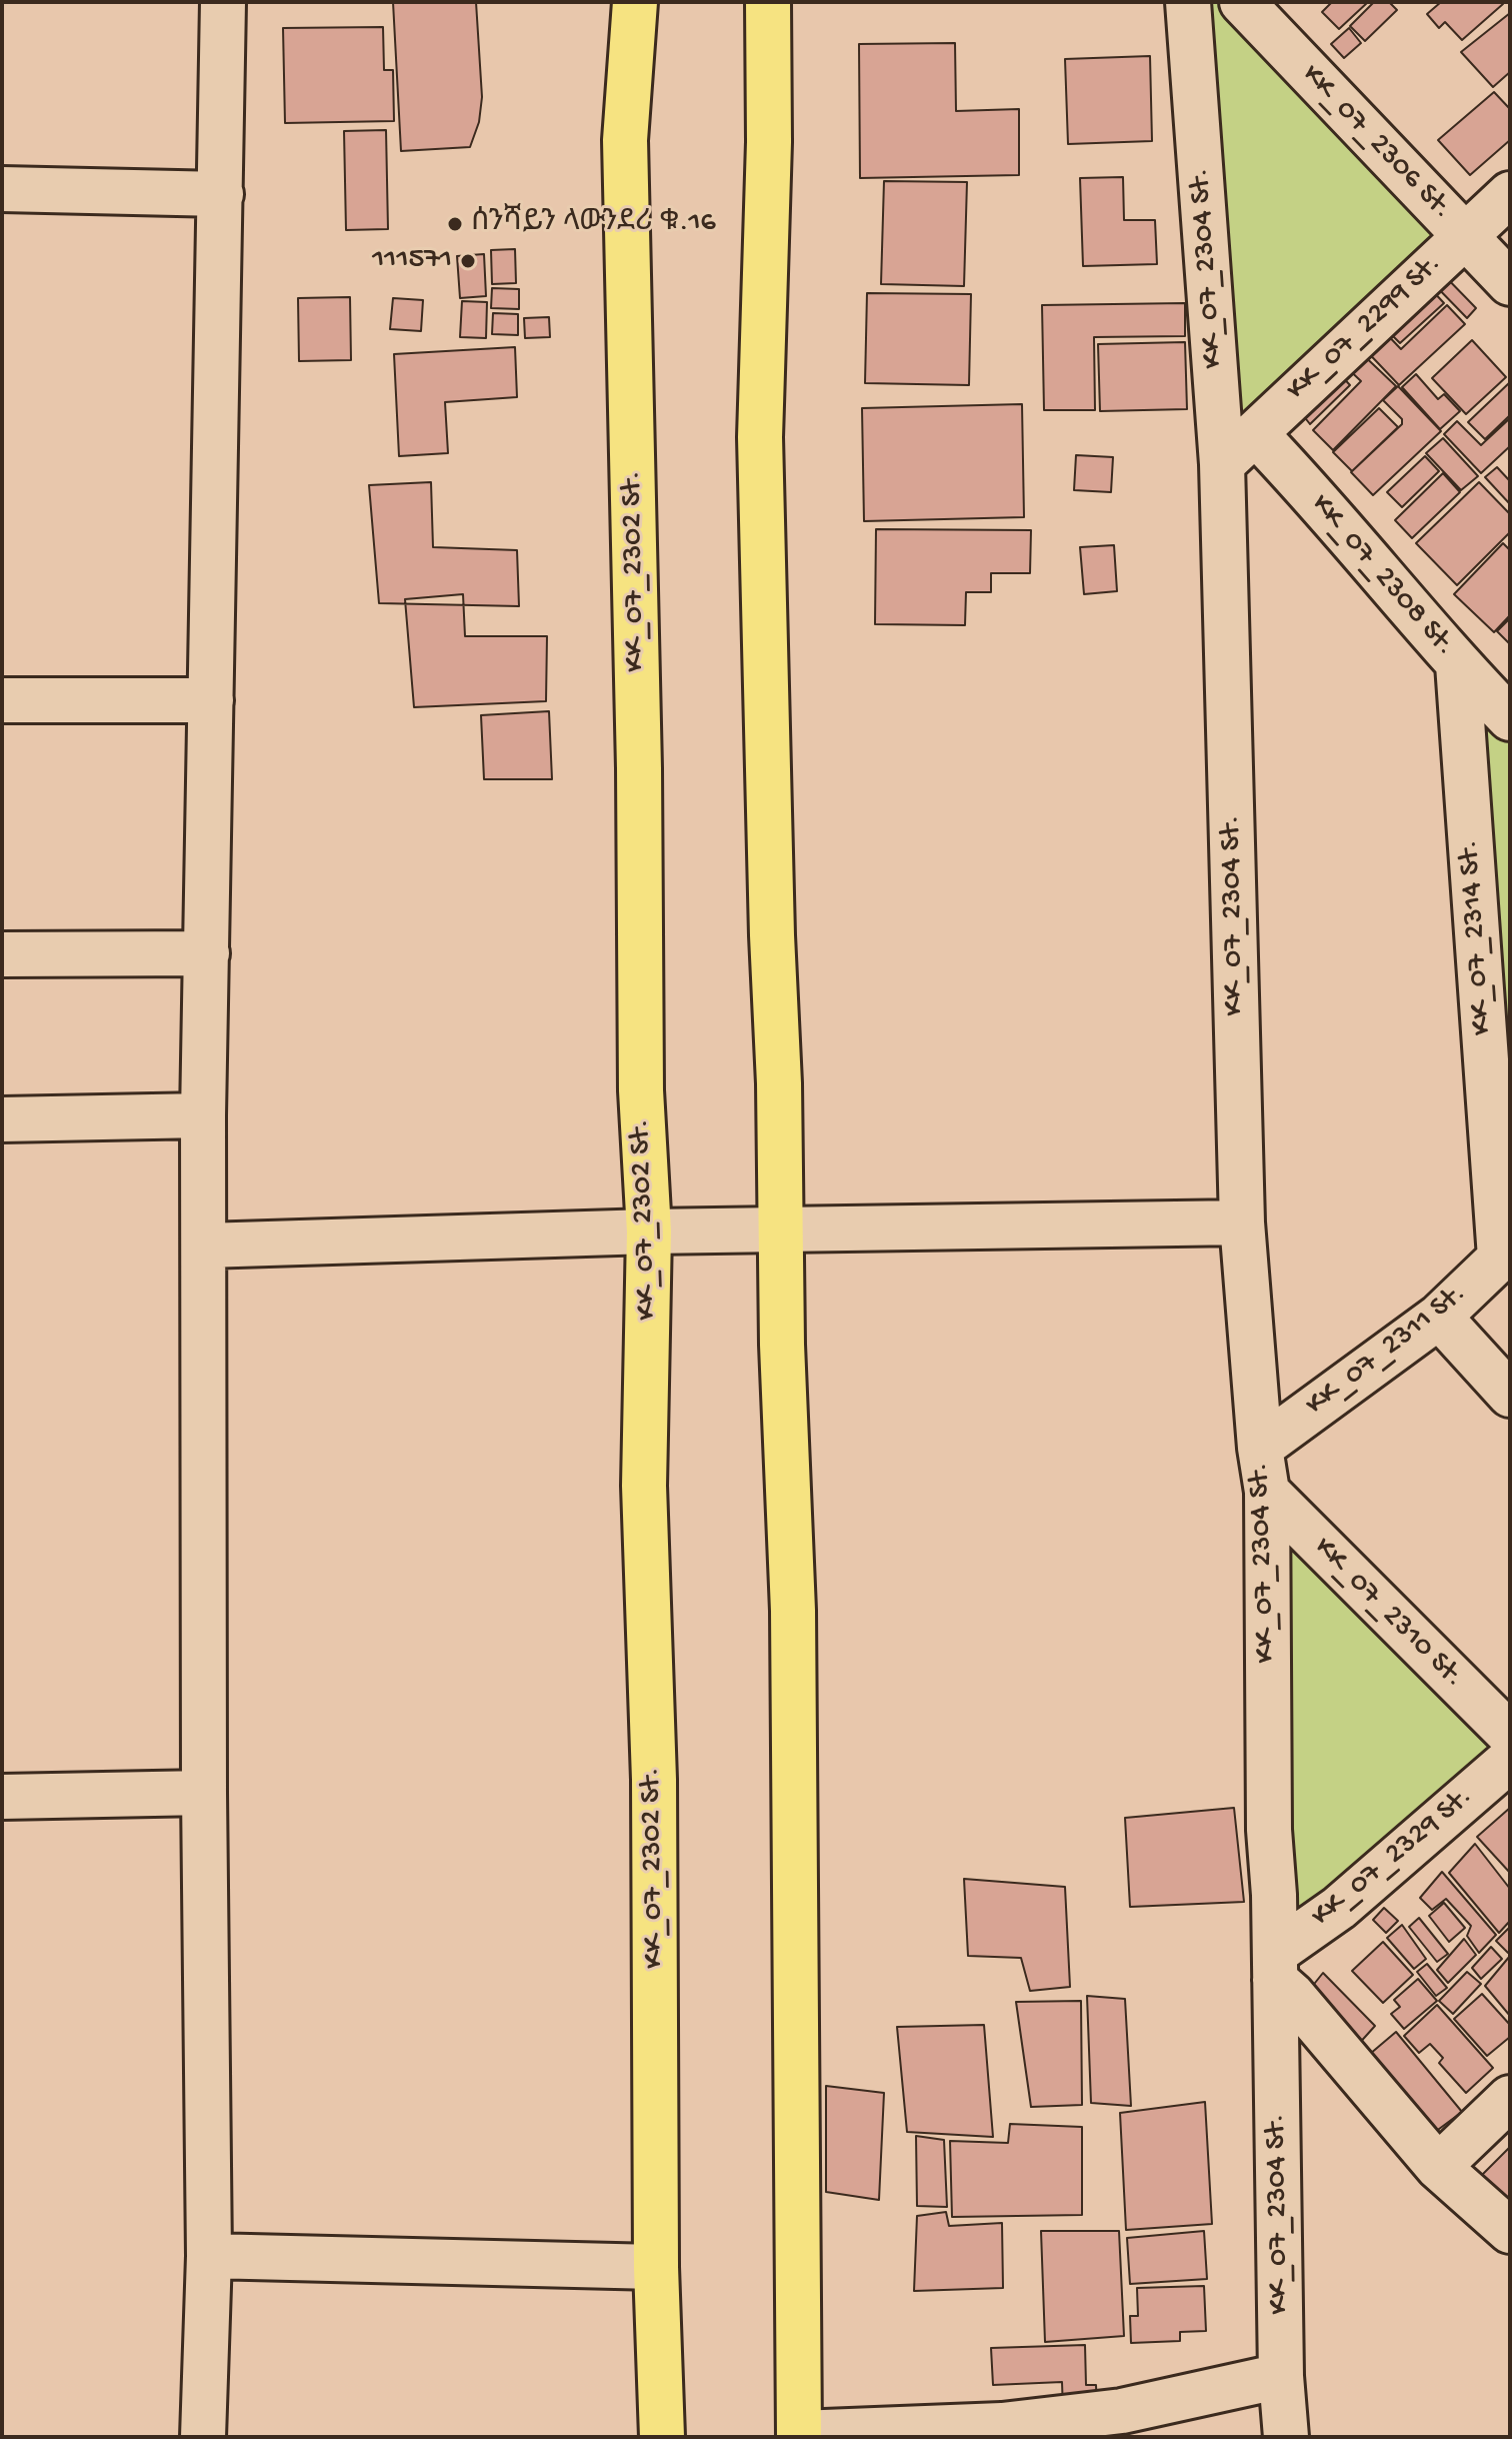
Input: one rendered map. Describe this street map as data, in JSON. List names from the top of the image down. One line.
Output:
{"streets":{"main road":["KK_07_2302 St."],"street":["KK_07_2306 St.","KK_07_2304 St.","KK_07_2299 St.","KK_07_2308 St.","KK_07_2314 St.","KK_07_2311 St.","KK_07_2310 St.","KK_07_2329 St."]},"crossings":[["KK_07_2306 St.","KK_07_2299 St."],["KK_07_2304 St.","KK_07_2299 St."],["KK_07_2304 St.","KK_07_2311 St."],["KK_07_2304 St.","KK_07_2310 St."],["KK_07_2304 St.","KK_07_2329 St."],["KK_07_2299 St.","KK_07_2308 St."],["KK_07_2308 St.","KK_07_2314 St."],["KK_07_2314 St.","KK_07_2311 St."]],"places":["ሰንሻይን ላውንደሪ ቁ.16","111571"]}
